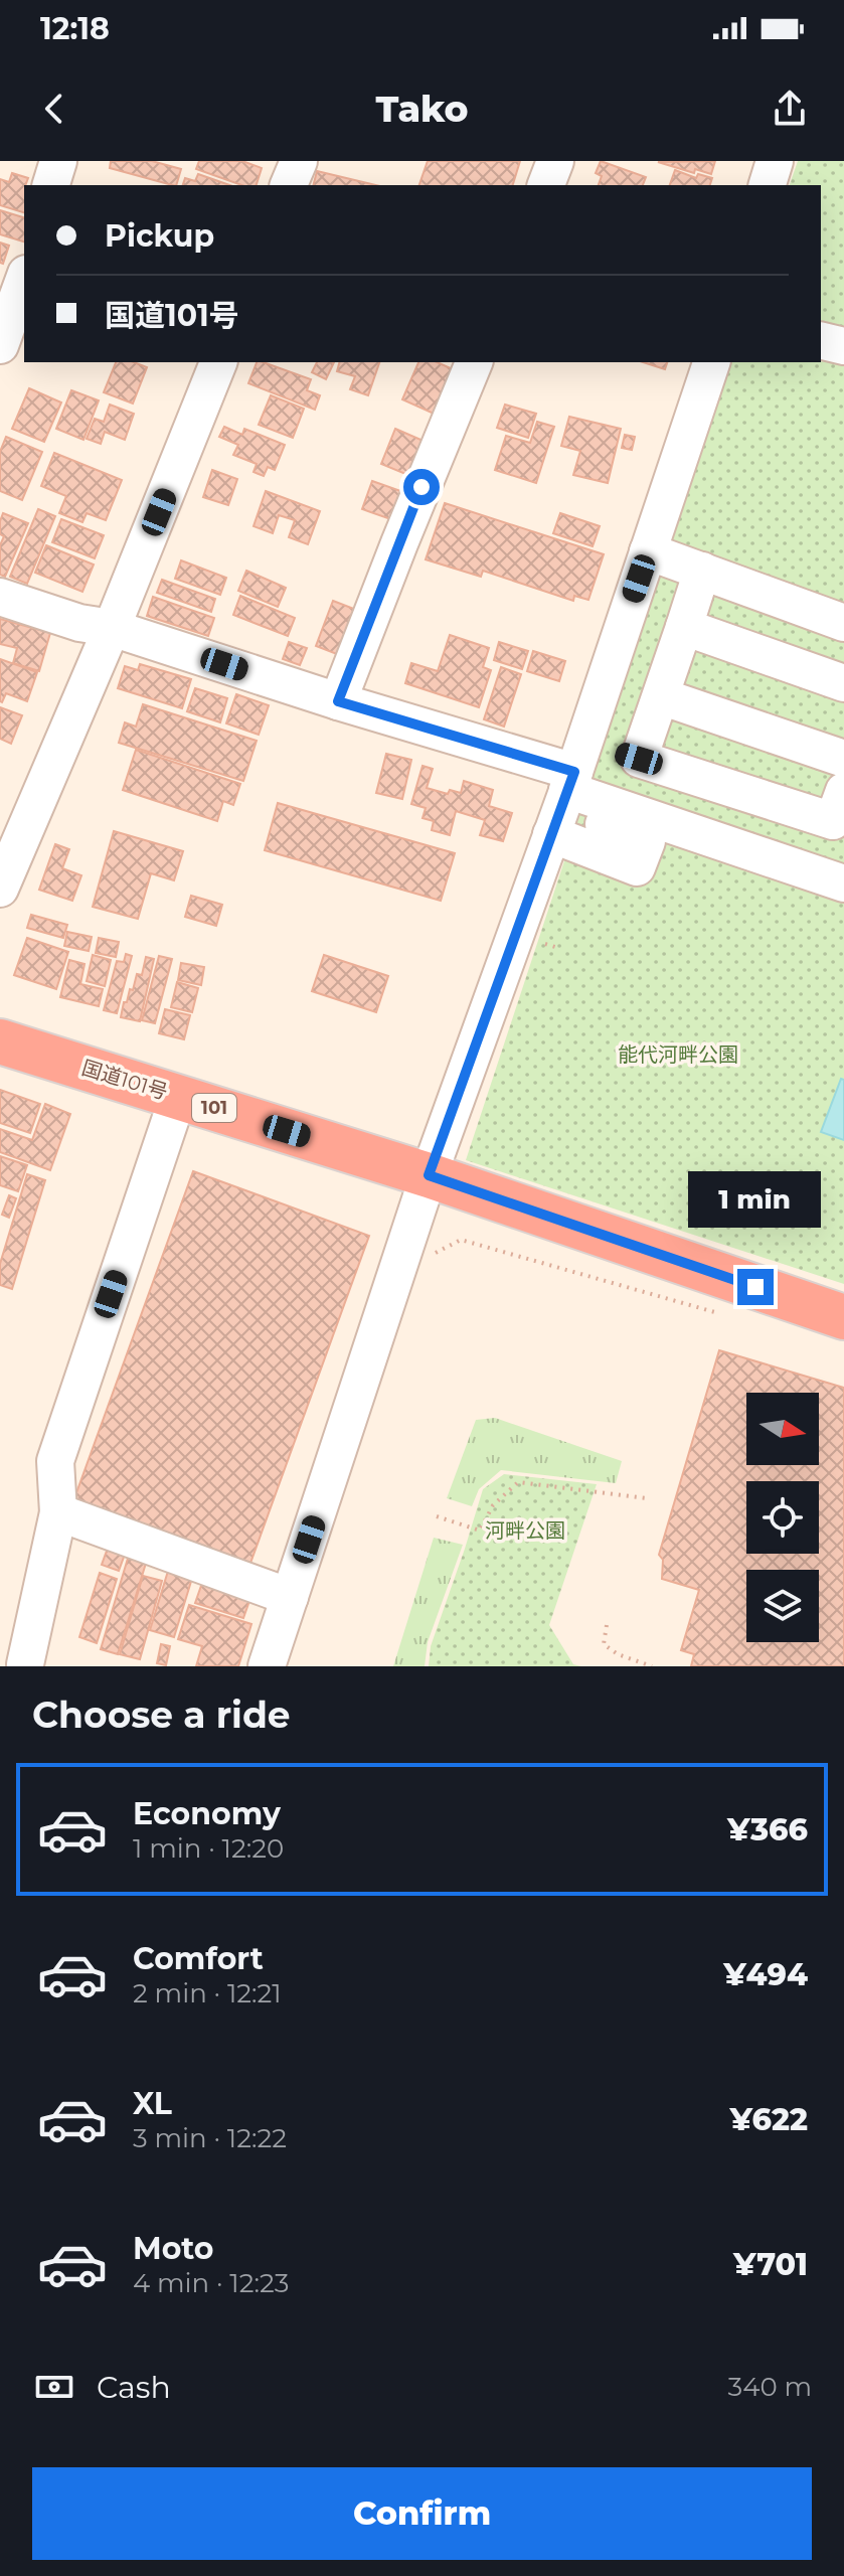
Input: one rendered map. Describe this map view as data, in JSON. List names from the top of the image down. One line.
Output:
{"streets":{"highway":["国道101号","101"]},"parks":["能代河畔公園","河畔公園"],"north":"right","page":{"status":"12:18","header":"Tako","banner":["Pickup","国道101号"],"bubble":"1 min","heading":"Choose a ride","list":[{"name":"Economy","note":"1 min · 12:20","value":"¥366"},{"name":"Comfort","note":"2 min · 12:21","value":"¥494"},{"name":"XL","note":"3 min · 12:22","value":"¥622"},{"name":"Moto","note":"4 min · 12:23","value":"¥701"}],"pay":["Cash","340 m"],"buttons":"Confirm"}}
